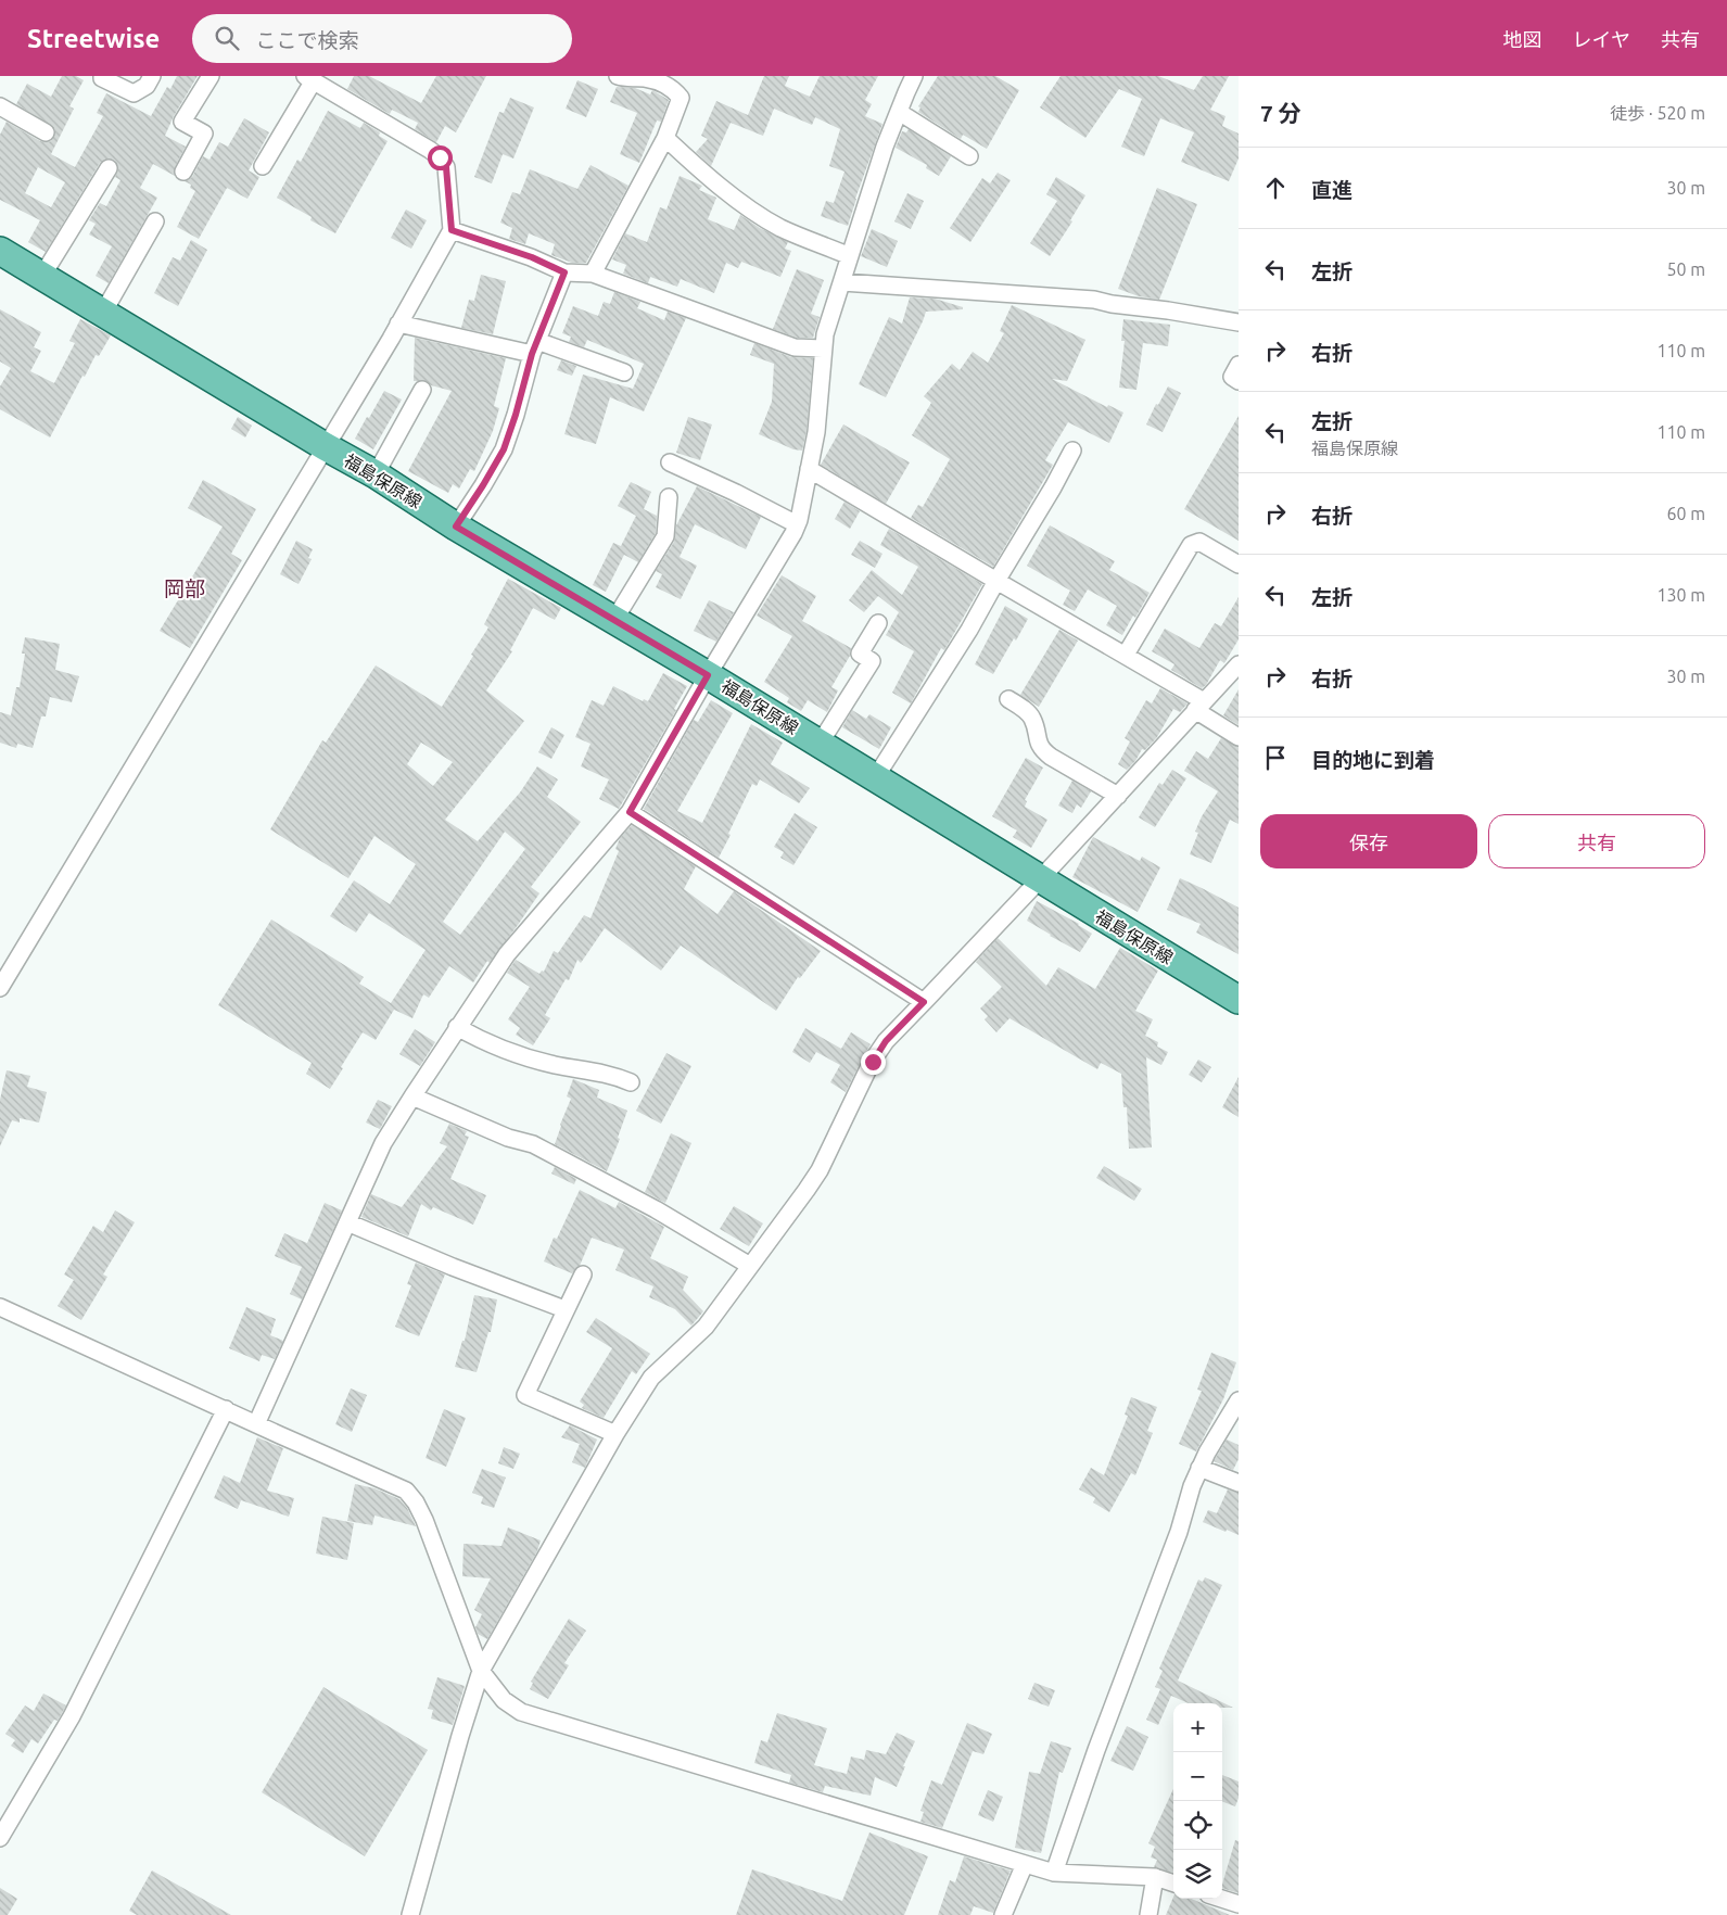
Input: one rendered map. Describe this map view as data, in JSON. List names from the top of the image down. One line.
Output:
{"streets":{"main road":["福島保原線"]},"districts":["岡部"],"page":{"header":"Streetwise","search":"ここで検索","nav":["地図","レイヤ","共有"],"heading":["7 分","徒歩 · 520 m"],"list":[["直進","30 m"],["左折","50 m"],["右折","110 m"],["左折","福島保原線","110 m"],["右折","60 m"],["左折","130 m"],["右折","30 m"],"目的地に到着"],"buttons":["保存","共有"],"map_buttons":["+","−"]}}
